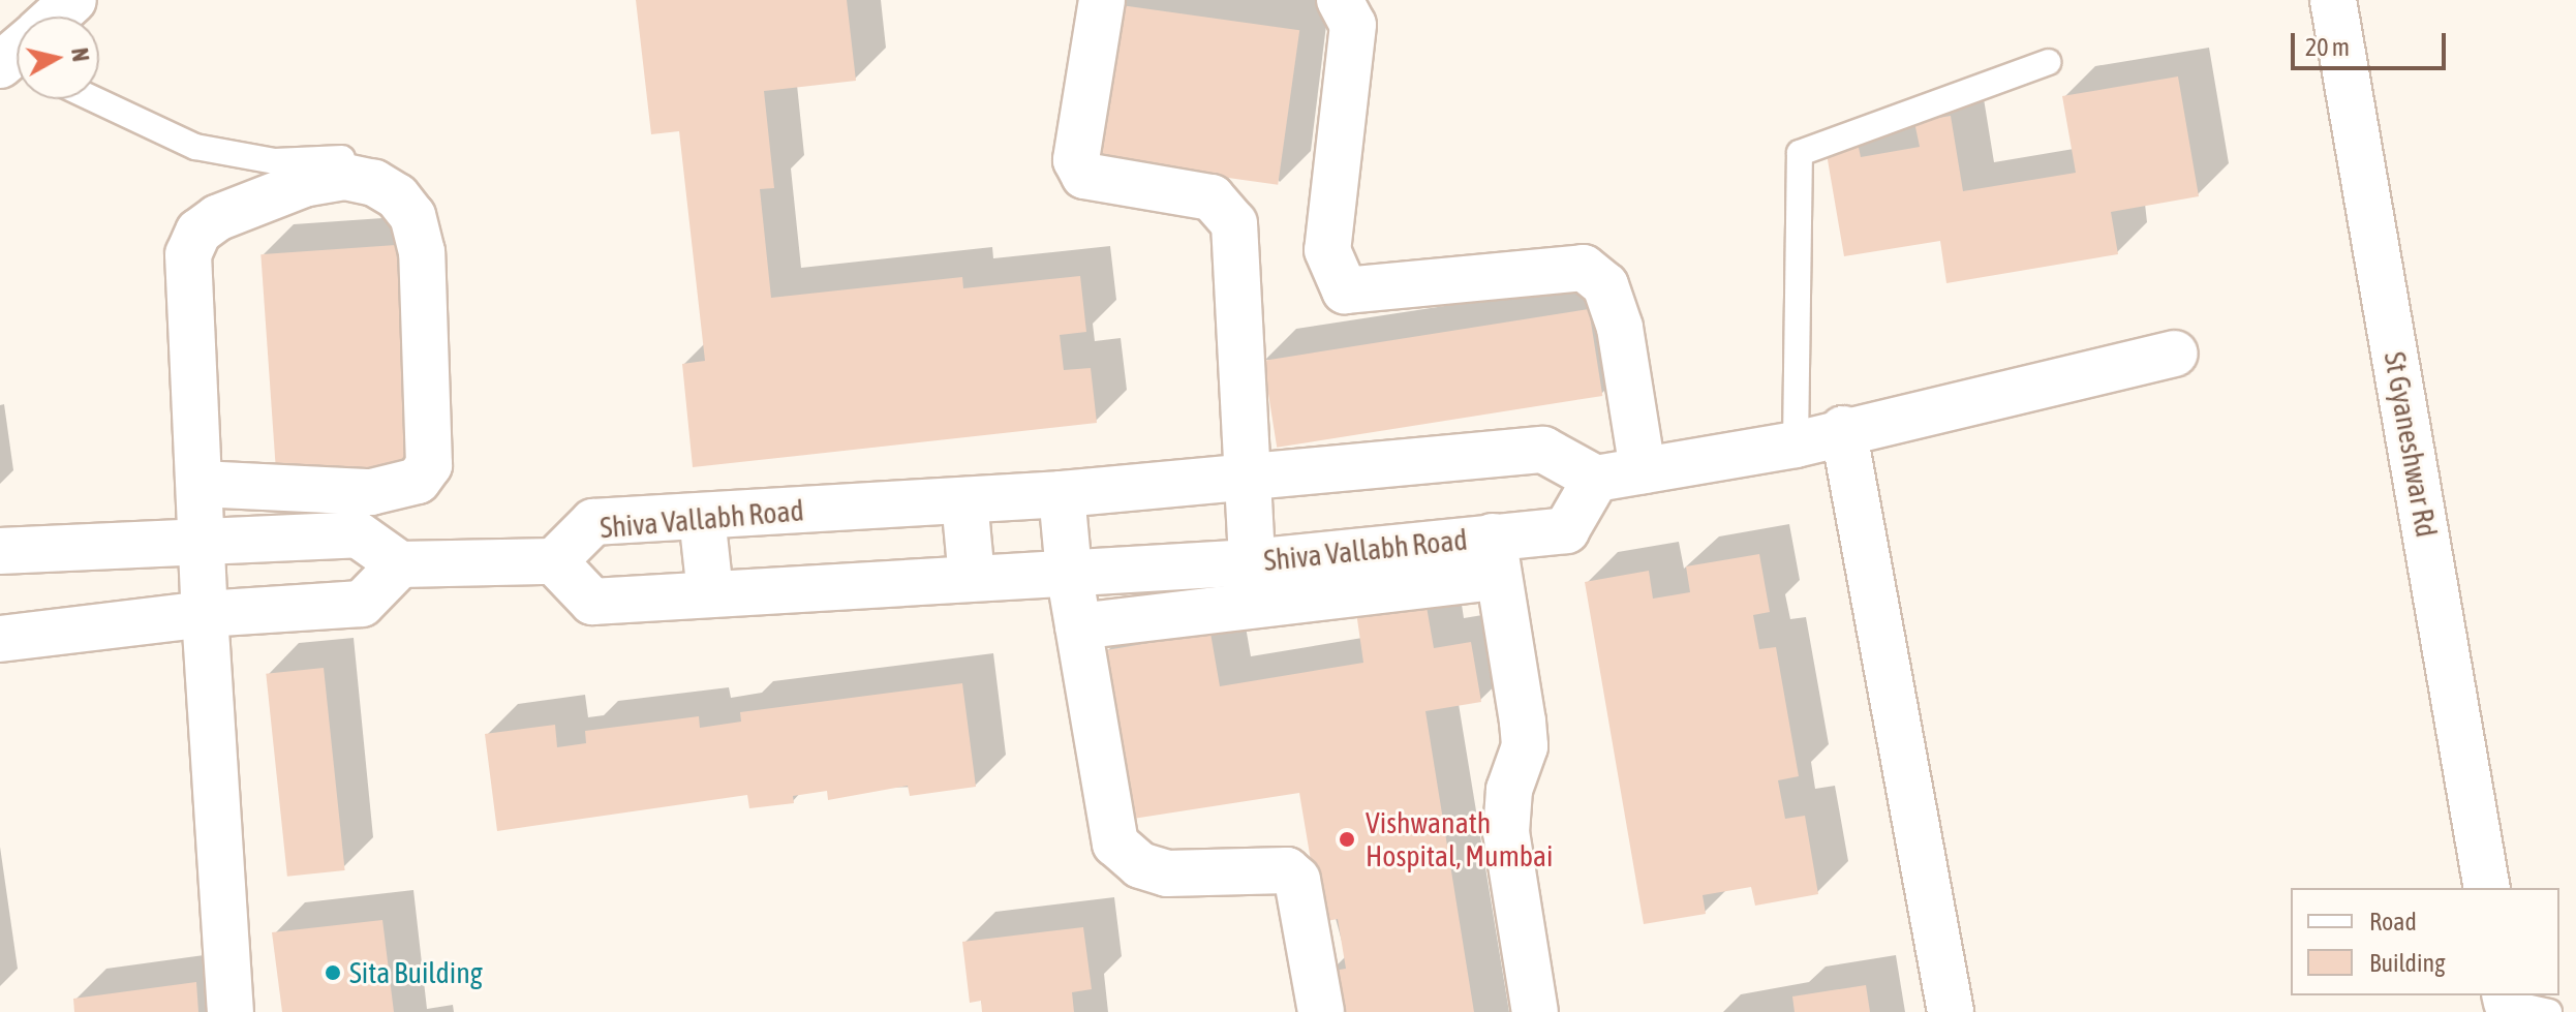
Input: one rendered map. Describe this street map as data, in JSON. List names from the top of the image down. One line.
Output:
{"streets":{"street":["St Gyaneshwar Rd","Shiva Vallabh Road"]},"places":["Vishwanath Hospital, Mumbai","Sita Building"],"legend":["Road","Building"],"scale_bar":"20 m","north":"right"}
